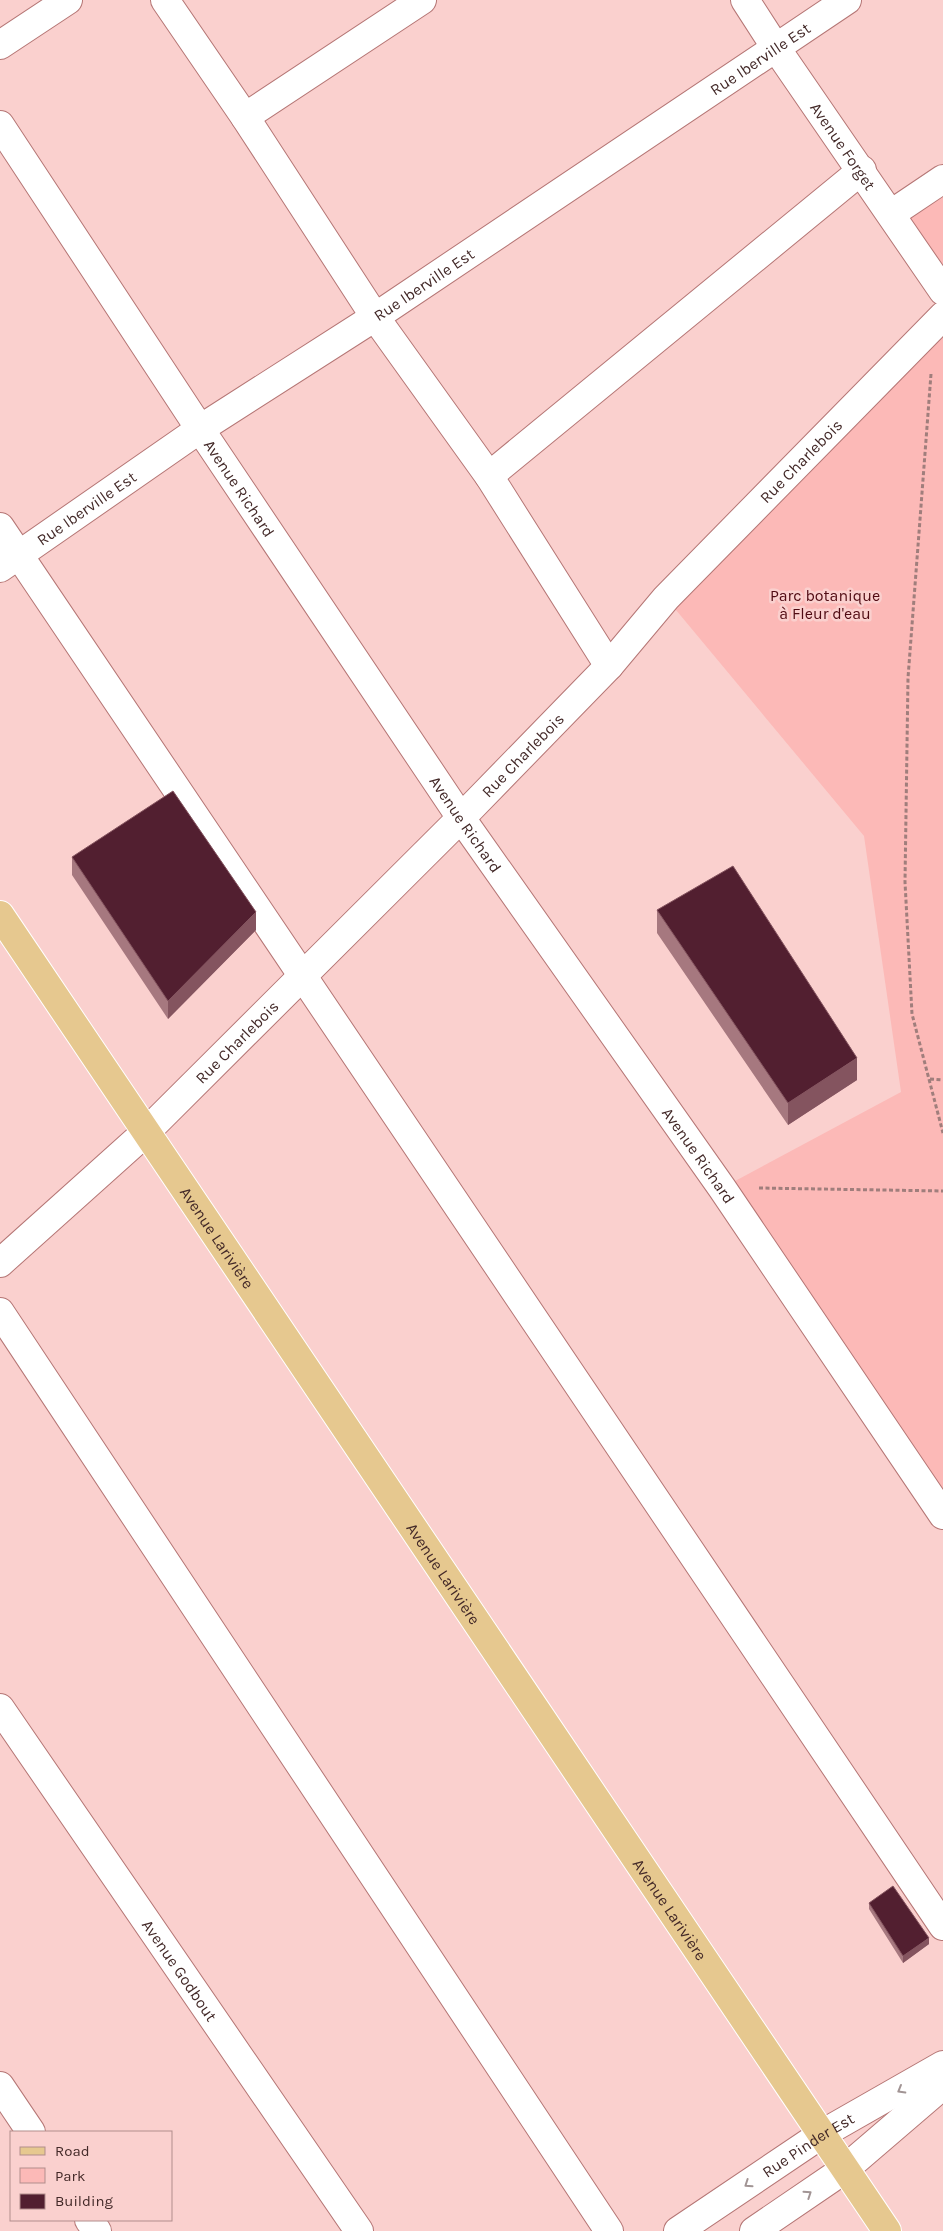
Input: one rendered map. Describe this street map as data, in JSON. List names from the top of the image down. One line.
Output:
{"streets":{"main road":["Avenue Larivière"],"street":["Rue Iberville Est","Avenue Forget","Rue Charlebois","Avenue Richard","Avenue Godbout","Rue Pinder Est"]},"crossings":[["Rue Iberville Est","Avenue Forget"],["Rue Iberville Est","Avenue Richard"],["Rue Charlebois","Avenue Richard"],["Rue Charlebois","Avenue Larivière"],["Avenue Larivière","Rue Pinder Est"]],"parks":["Parc botanique à Fleur d'eau"],"legend":["Road","Park","Building"]}
